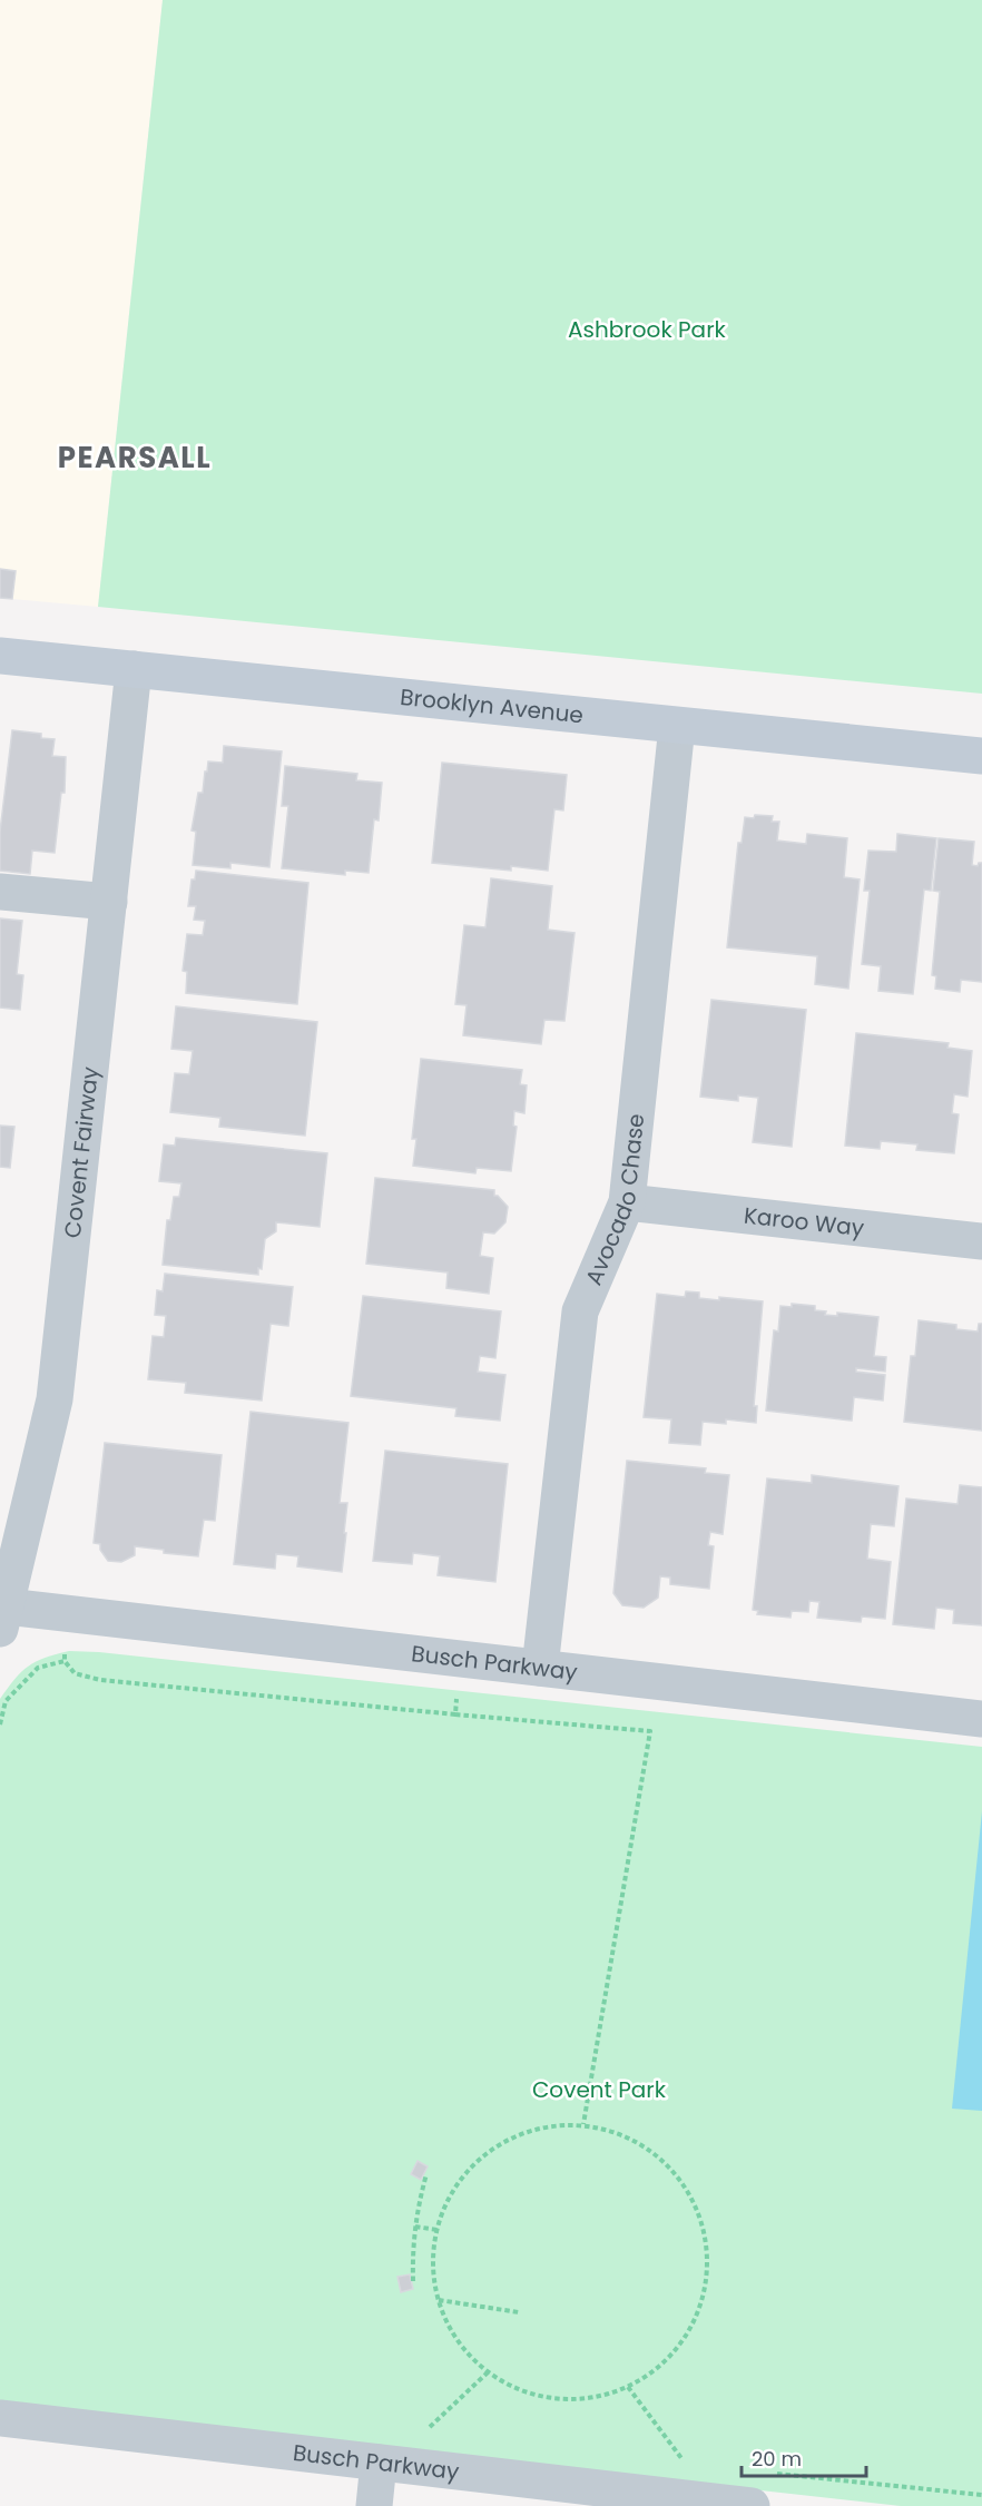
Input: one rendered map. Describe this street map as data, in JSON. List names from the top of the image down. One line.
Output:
{"streets":{"street":["Brooklyn Avenue","Covent Fairway","Avocado Chase","Karoo Way","Busch Parkway"]},"crossings":[["Brooklyn Avenue","Covent Fairway"],["Brooklyn Avenue","Avocado Chase"],["Covent Fairway","Busch Parkway"],["Avocado Chase","Karoo Way"],["Avocado Chase","Busch Parkway"]],"districts":["PEARSALL"],"parks":["Ashbrook Park","Covent Park"],"scale_bar":"20 m"}
